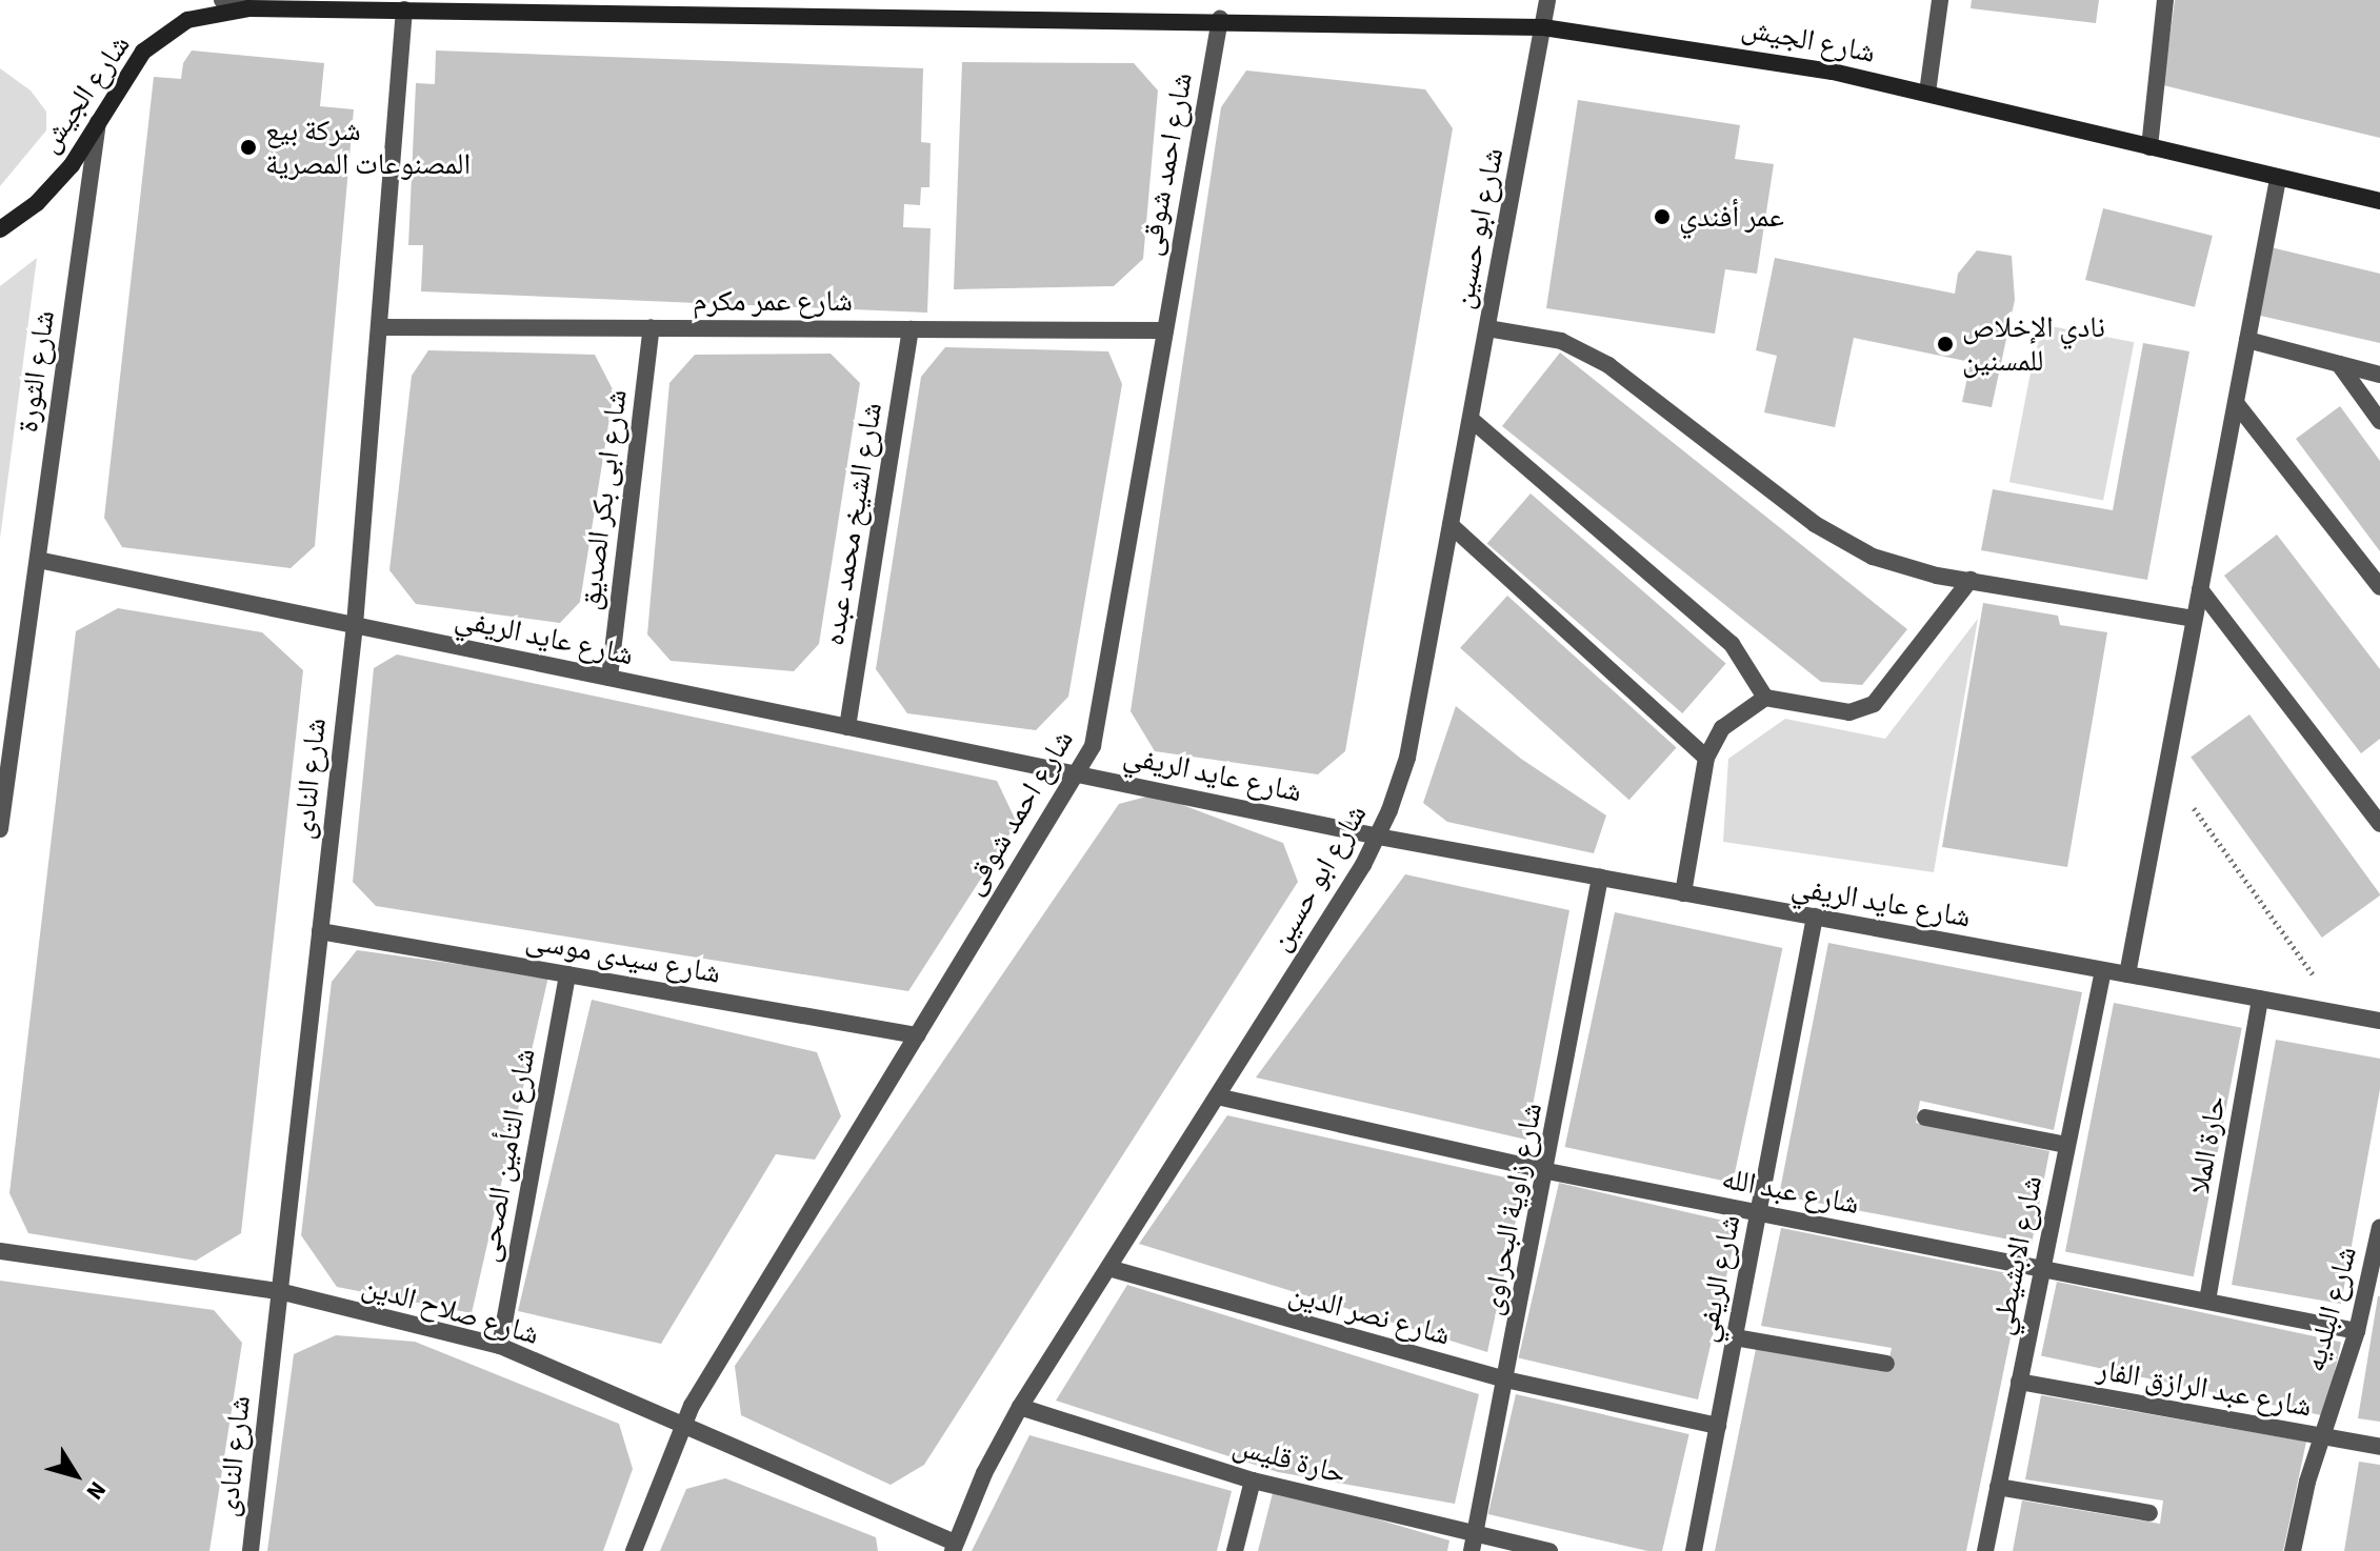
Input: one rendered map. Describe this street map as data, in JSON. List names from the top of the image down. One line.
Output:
{"streets":{"main road":["شارع الجيش"],"street":["شارع احمد شوقى","شارع ابو حسين","شارع عمر مكرم","شارع الثورة","شارع ابى بكر الصديق","شارع الشيخ محمد عبده","شارع عايد الريفي","شارع النادى","شارع سيدى موسى","حارة الملا","شارع التأمين الصحى","شارع عبد الله","شارع زاوية البحراوى","شارع الابشيطي","شارع الريفي","شارع البلديه","شارع صلاح الدين","شارع نصر الدين","شارع عبد الرازق الفار","حارة قليس"]},"crossings":[["شارع الجيش","شارع احمد شوقى"],["شارع الجيش","شارع ابو حسين"],["شارع الجيش","شارع الثورة"],["شارع الجيش","شارع النادى"],["شارع احمد شوقى","شارع عمر مكرم"],["شارع احمد شوقى","شارع عايد الريفي"],["شارع احمد شوقى","شارع سيدى موسى"],["شارع احمد شوقى","شارع صلاح الدين"],["شارع ابو حسين","شارع عايد الريفي"],["شارع ابو حسين","شارع عبد الله"],["شارع ابو حسين","شارع صلاح الدين"],["شارع ابو حسين","شارع نصر الدين"],["شارع ابو حسين","حارة قليس"],["شارع عمر مكرم","شارع ابى بكر الصديق"],["شارع عمر مكرم","شارع الشيخ محمد عبده"],["شارع عمر مكرم","شارع النادى"],["شارع الثورة","شارع عايد الريفي"],["شارع ابى بكر الصديق","شارع عايد الريفي"],["شارع الشيخ محمد عبده","شارع عايد الريفي"],["شارع عايد الريفي","شارع النادى"],["شارع عايد الريفي","حارة الملا"],["شارع عايد الريفي","شارع زاوية البحراوى"],["شارع عايد الريفي","شارع الابشيطي"],["شارع عايد الريفي","شارع الريفي"],["شارع النادى","شارع سيدى موسى"],["شارع النادى","شارع صلاح الدين"],["شارع سيدى موسى","شارع التأمين الصحى"],["حارة الملا","شارع عبد الله"],["شارع التأمين الصحى","شارع صلاح الدين"],["شارع عبد الله","شارع زاوية البحراوى"],["شارع عبد الله","شارع الابشيطي"],["شارع عبد الله","شارع الريفي"],["شارع عبد الله","شارع البلديه"],["شارع زاوية البحراوى","شارع نصر الدين"],["شارع زاوية البحراوى","حارة قليس"],["شارع الابشيطي","شارع عبد الرازق الفار"],["شارع الريفي","شارع نصر الدين"],["شارع البلديه","شارع عبد الرازق الفار"]],"places":["شركة بيع المصنوعات المصرية","عمر أفندي","نادي الإخلاص للمسنين"],"north":"bottom right"}
